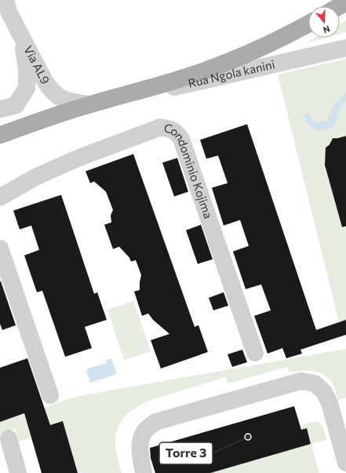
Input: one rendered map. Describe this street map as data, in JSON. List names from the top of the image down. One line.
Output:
{"streets":{"main road":["Rua Ngola kanini"],"street":["Via AL9","Condominio Kojima"]},"crossings":[["Via AL9","Rua Ngola kanini"]],"places":["Torre 3"],"north":"bottom"}
